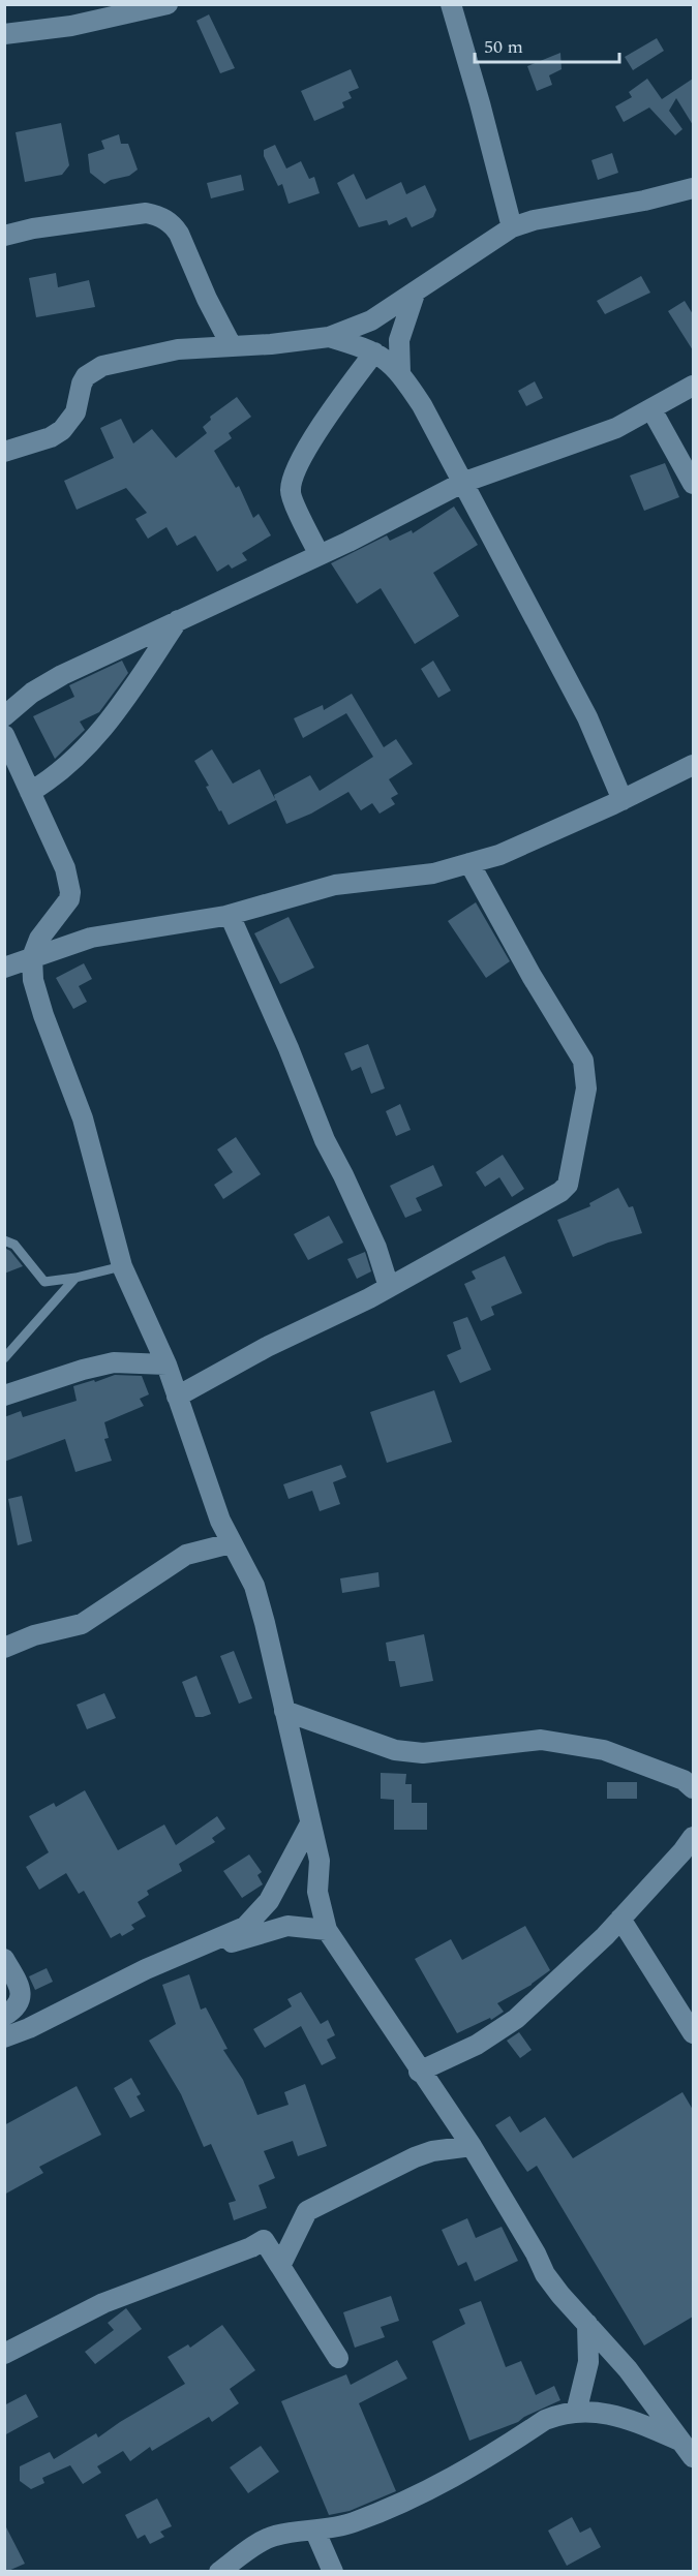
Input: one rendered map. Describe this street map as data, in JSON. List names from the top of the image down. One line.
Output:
{"scale_bar":"50 m"}
